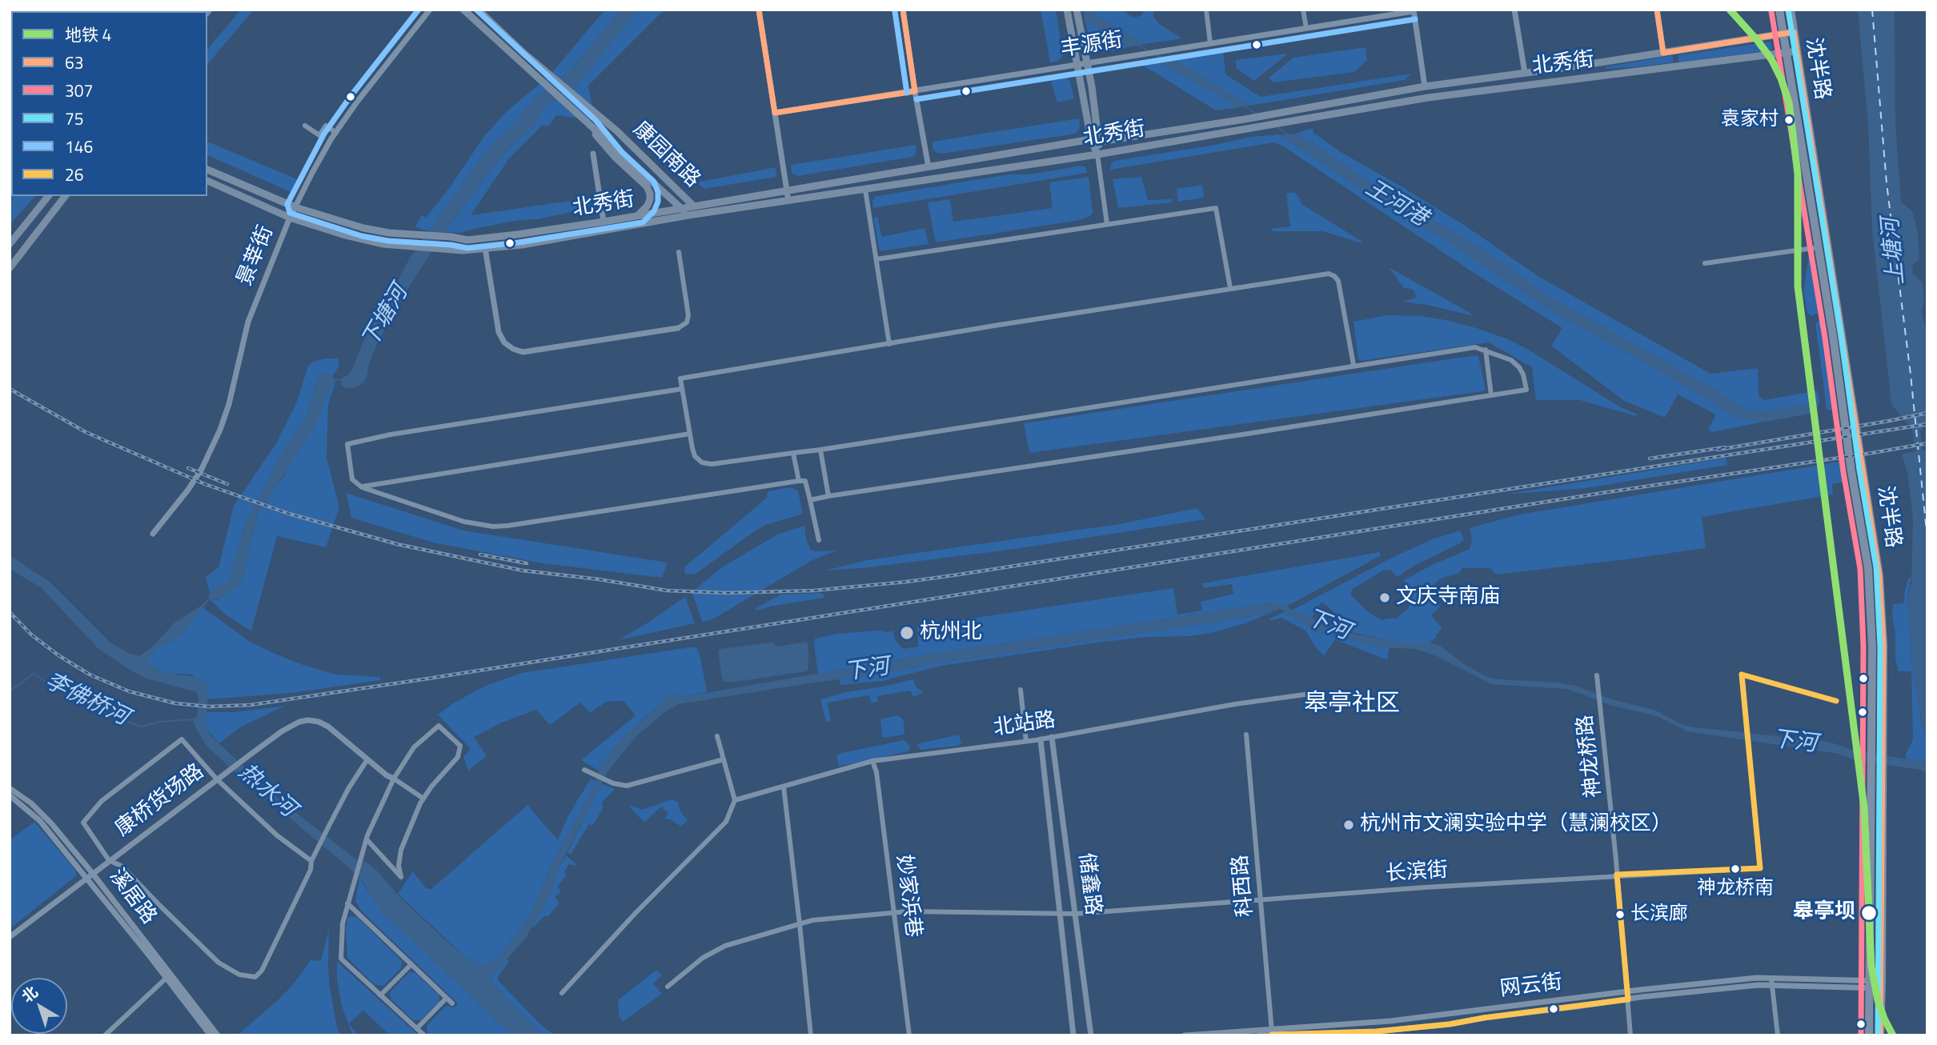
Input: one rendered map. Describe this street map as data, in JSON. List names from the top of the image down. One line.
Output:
{"streets":{"main road":["北秀街","沈半路","康园南路"],"street":["丰源街","景莘街","北站路","神龙桥路","康桥货场路","长滨街","储鑫路","科西路","妙家浜巷","溪居路","网云街"]},"crossings":[["北秀街","沈半路"],["北秀街","康园南路"],["北秀街","景莘街"],["沈半路","网云街"],["北站路","储鑫路"],["北站路","妙家浜巷"],["神龙桥路","长滨街"],["神龙桥路","网云街"],["康桥货场路","溪居路"],["长滨街","储鑫路"],["长滨街","科西路"],["长滨街","妙家浜巷"],["科西路","网云街"]],"districts":["皋亭社区"],"water":["王河港","上塘河","下塘河","下河","李佛桥河","热水河"],"places":["袁家村","文庆寺南庙","杭州北","杭州市文澜实验中学（慧澜校区）","神龙桥南","皋亭坝","长滨廊"],"lines":["metro line 4","transit line 63","transit line 75","transit line 146","transit line 307","transit line 26"],"legend":["地铁 4","63","307","75","146","26"],"north":"top left"}
